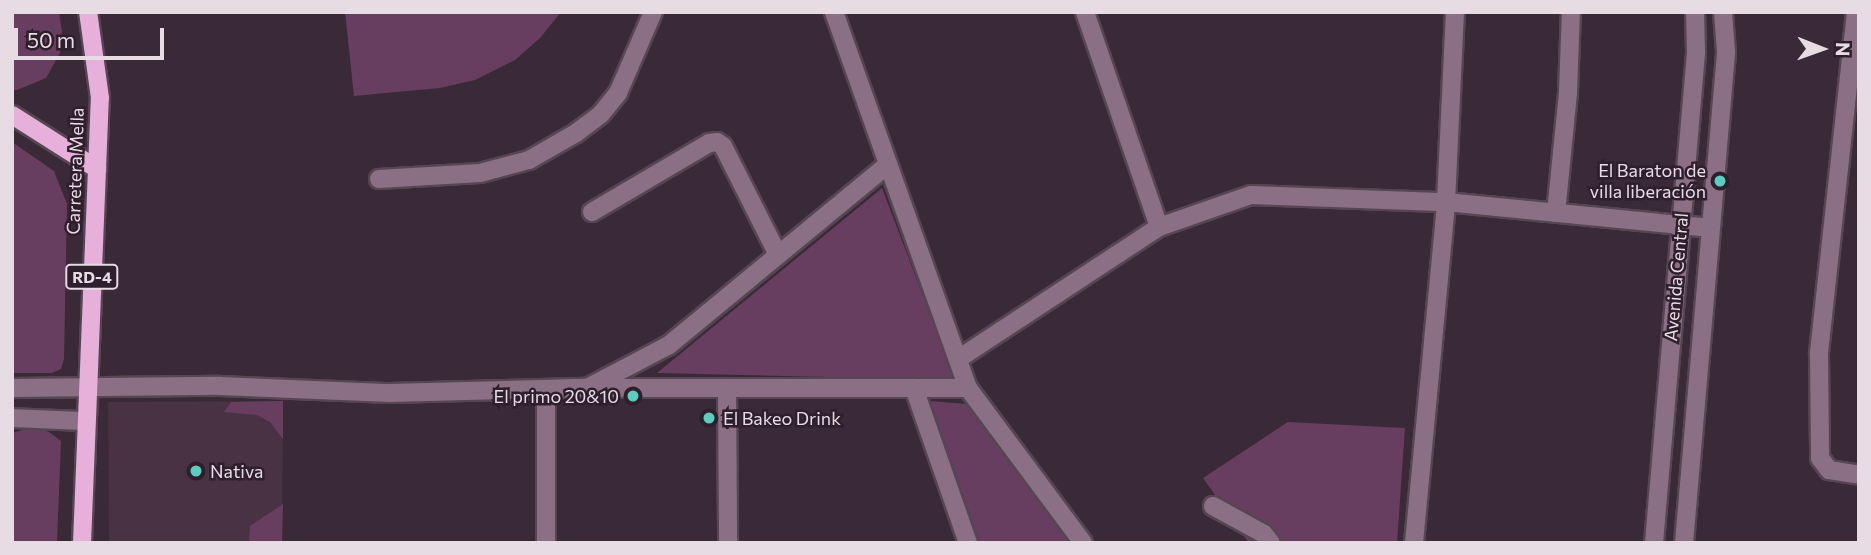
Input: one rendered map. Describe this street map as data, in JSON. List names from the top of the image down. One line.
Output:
{"streets":{"main road":["Carretera Mella","RD-4"],"street":["Avenida Central"]},"places":["El Baraton de villa liberación","El primo 20&10","El Bakeo Drink","Nativa"],"scale_bar":"50 m","north":"right"}
